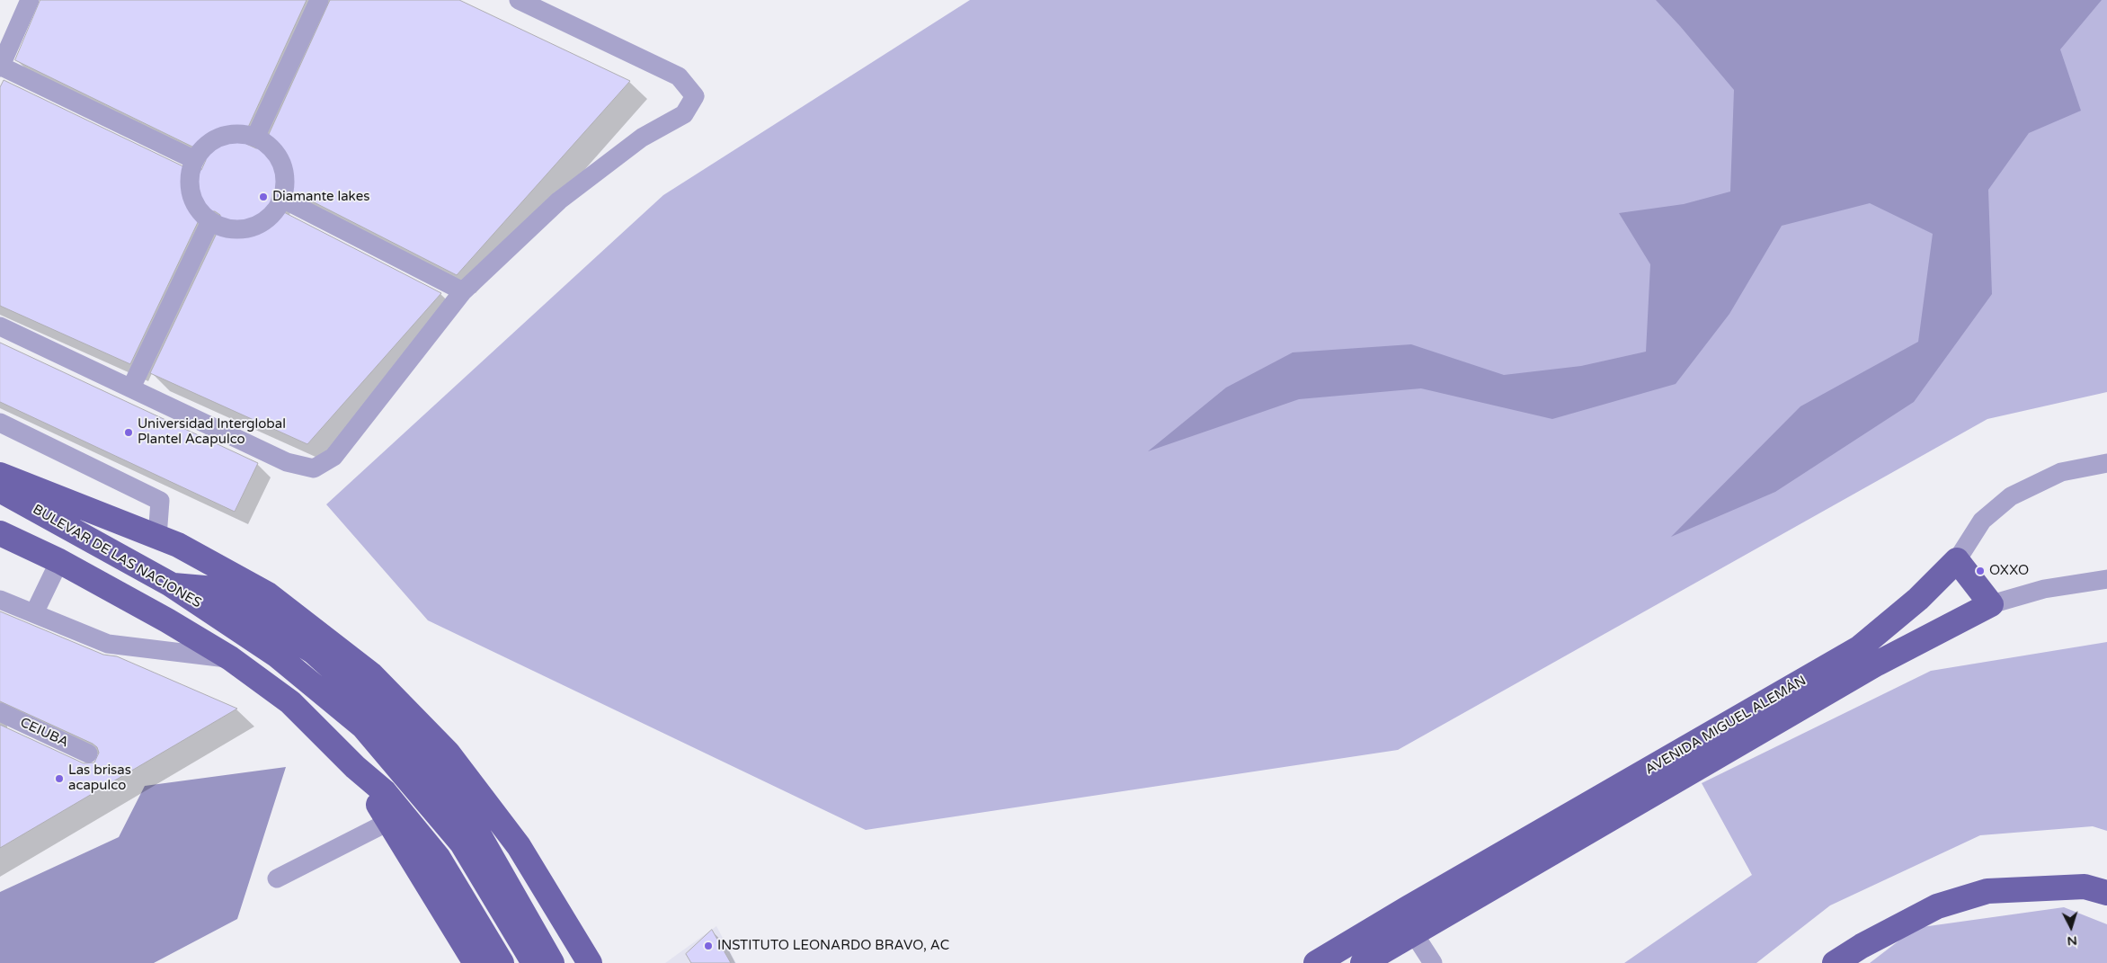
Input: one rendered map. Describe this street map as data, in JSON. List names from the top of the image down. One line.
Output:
{"streets":{"main road":["BULEVAR DE LAS NACIONES","AVENIDA MIGUEL ALEMÁN"],"street":["CEIUBA"]},"places":["Diamante lakes","Universidad Interglobal Plantel Acapulco","OXXO","Las brisas acapulco","INSTITUTO LEONARDO BRAVO, AC"],"north":"bottom"}
